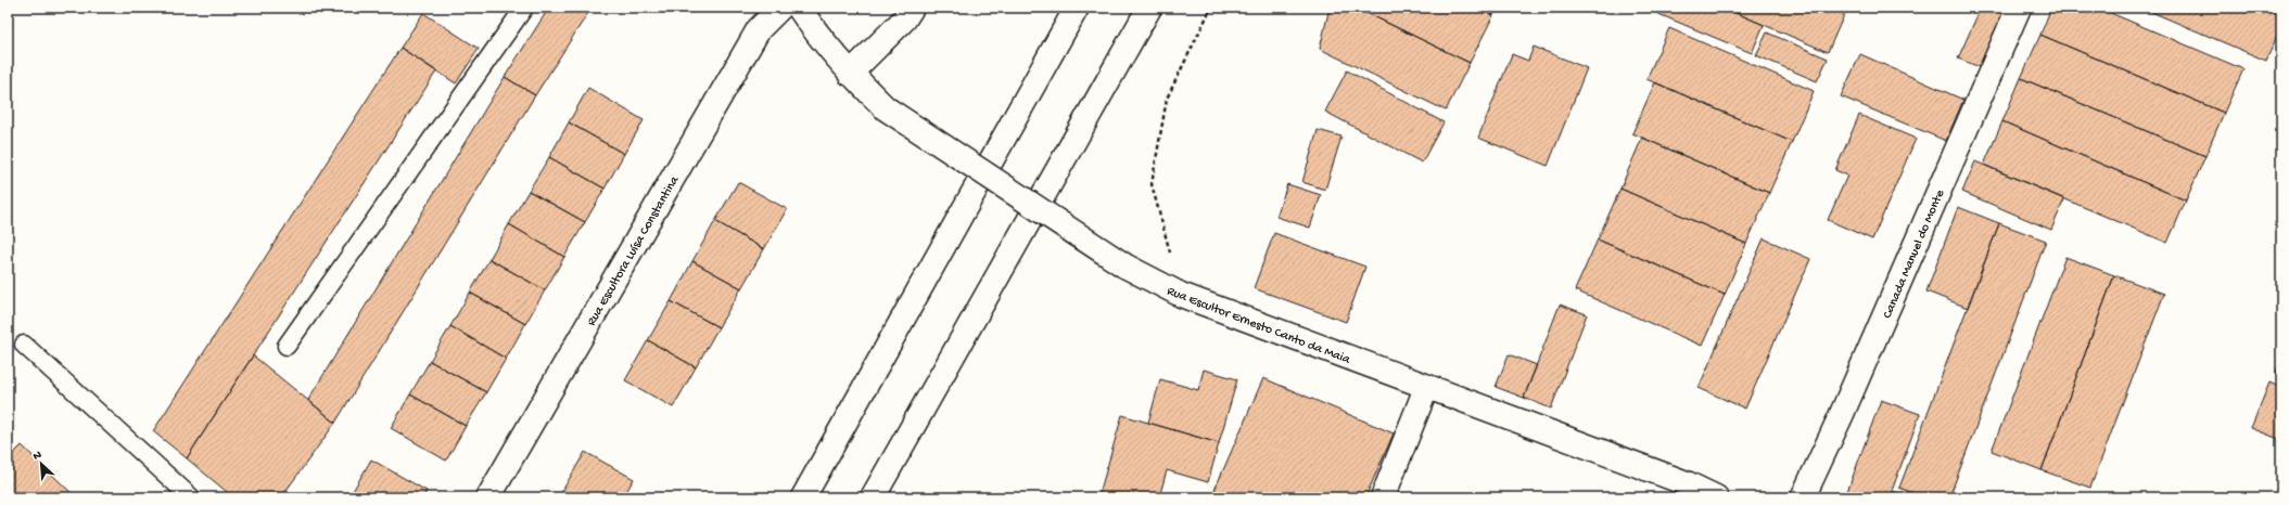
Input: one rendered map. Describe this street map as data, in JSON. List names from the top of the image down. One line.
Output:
{"streets":{"main road":["Rua Escultora Luísa Constantina","Canada Manuel do Monte","Rua Escultor Ernesto Canto da Maia"]},"north":"top left"}
